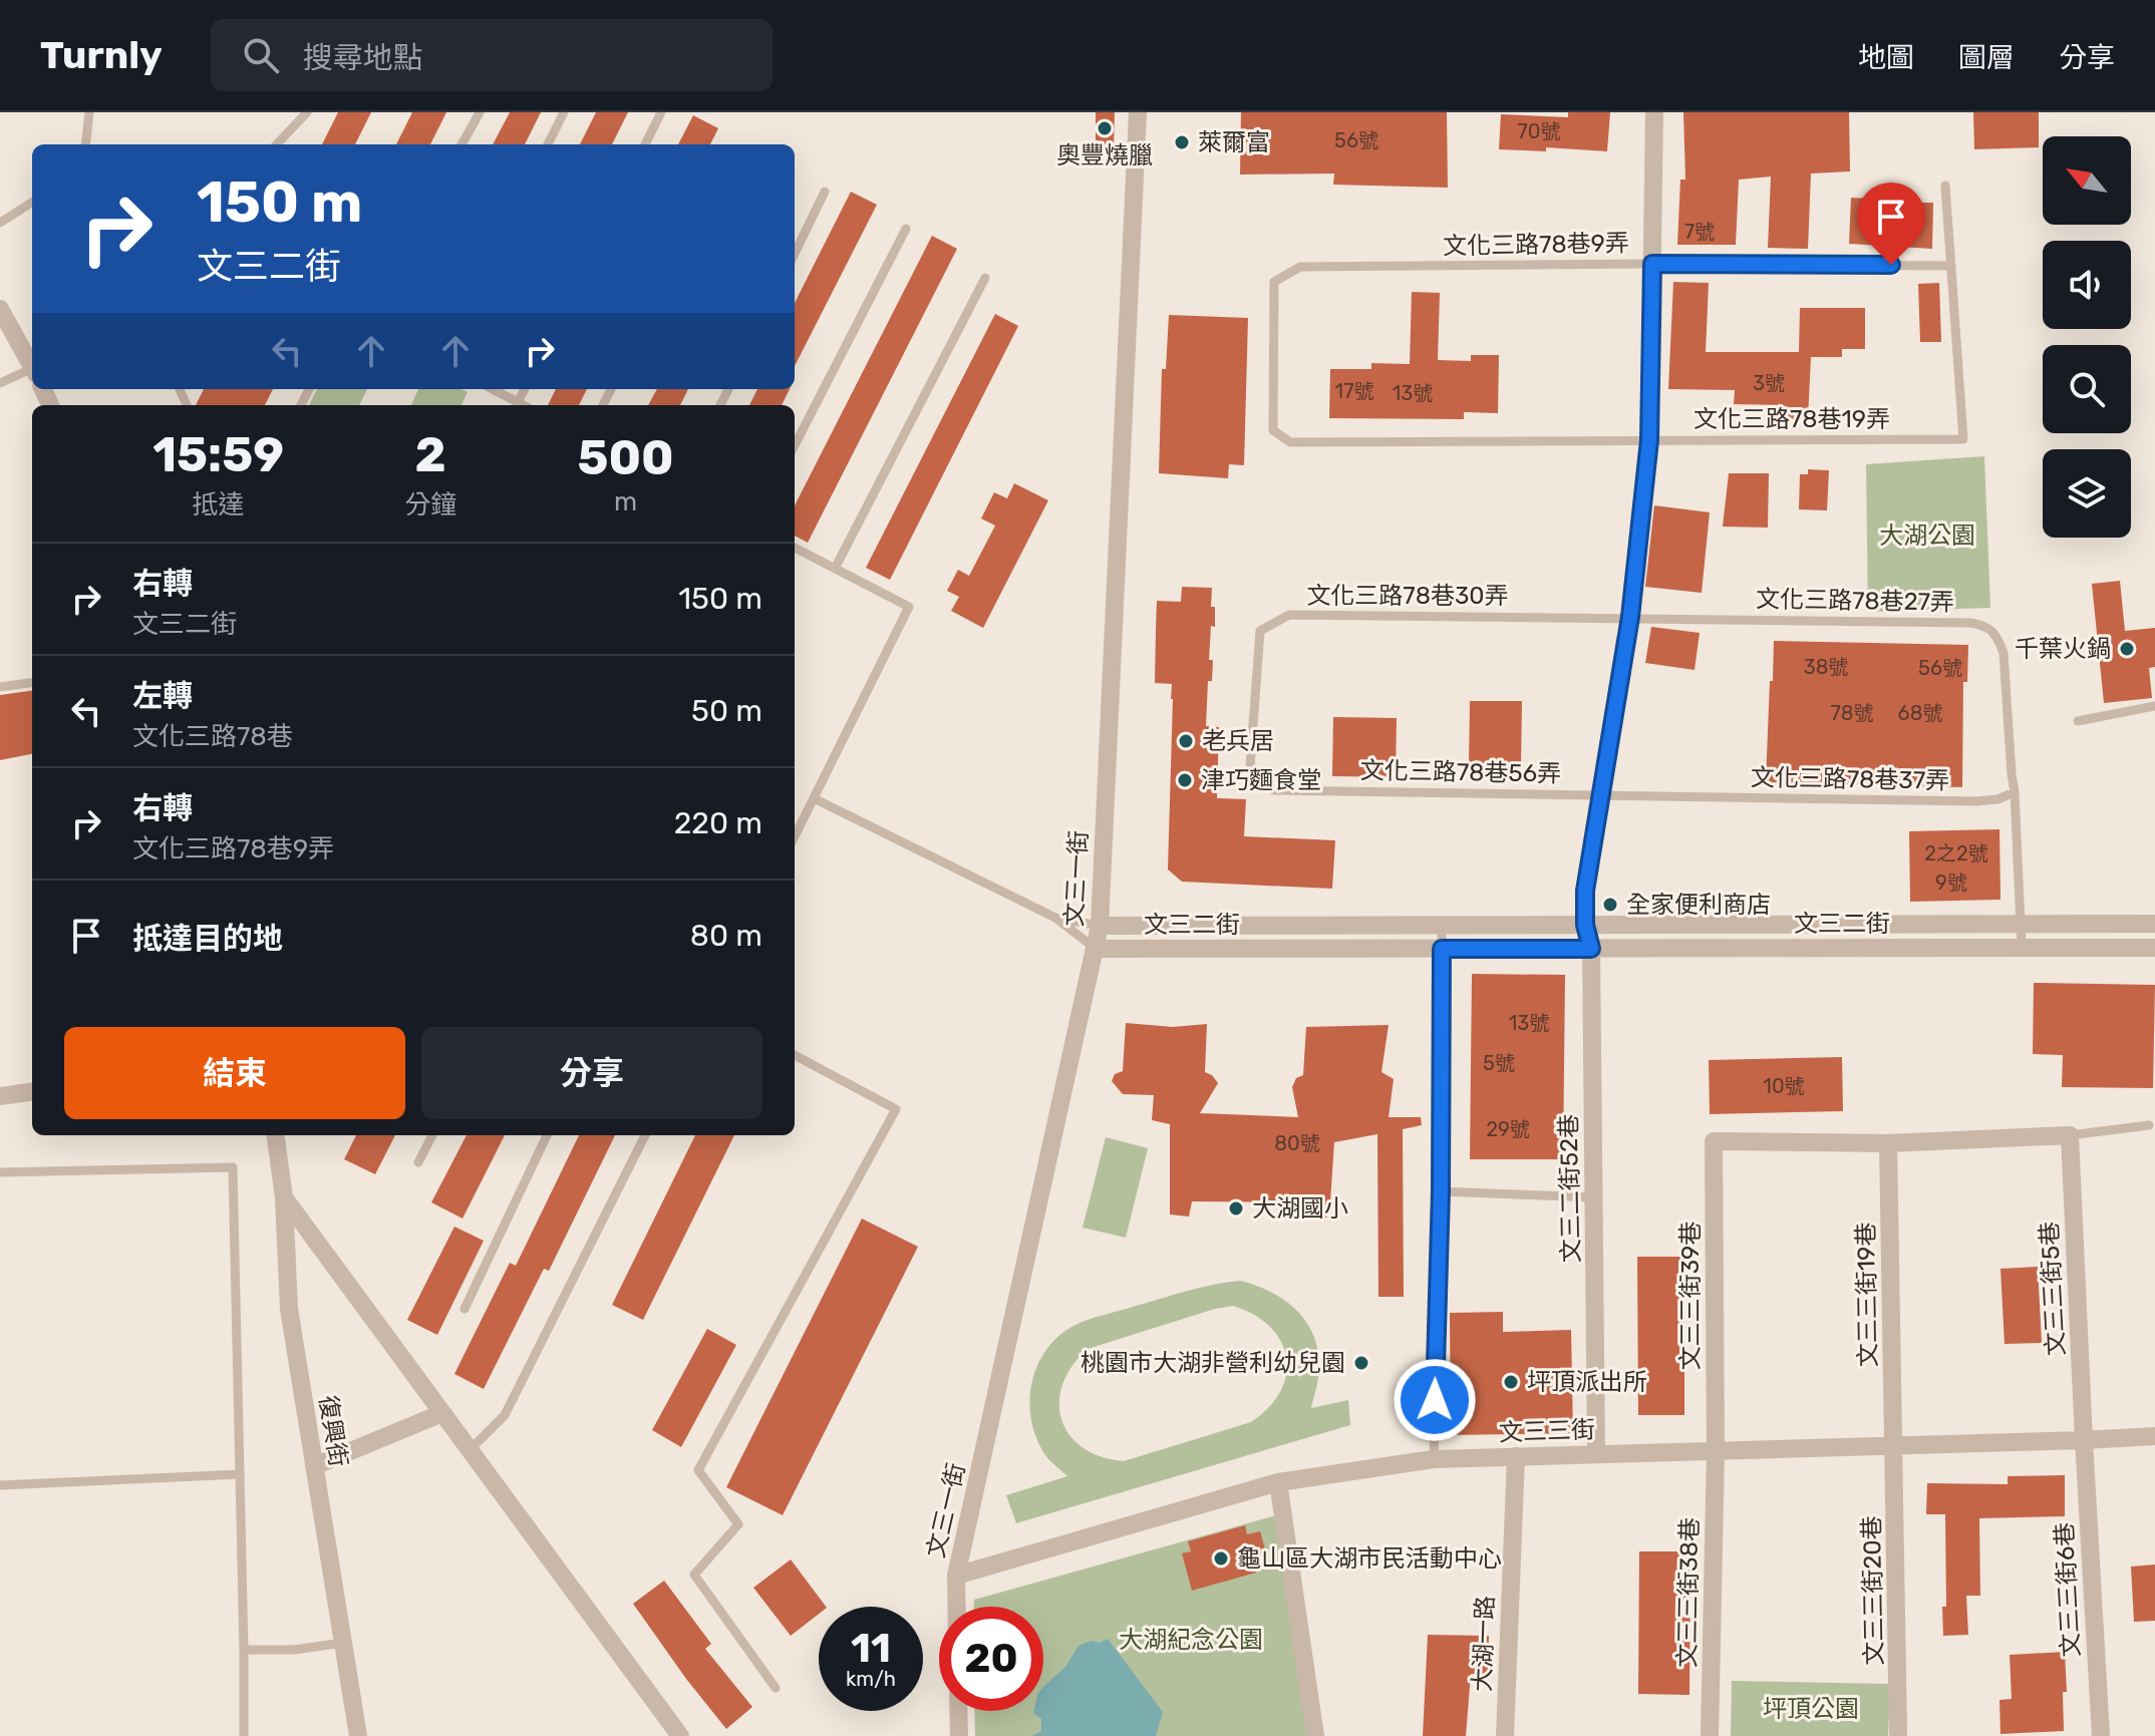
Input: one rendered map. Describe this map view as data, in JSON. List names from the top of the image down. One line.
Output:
{"streets":{"street":["文三一街","文三二街","文三二街52巷","文三三街5巷","文三三街19巷","文三三街39巷","復興街","文三三街","文三三街6巷","文三三街20巷","文三三街38巷","大湖一路"],"lane":["文化三路78巷9弄","文化三路78巷19弄","文化三路78巷30弄","文化三路78巷27弄","文化三路78巷56弄","文化三路78巷37弄"]},"crossings":[["文化三路78巷9弄","文化三路78巷19弄"],["文化三路78巷9弄","文三二街52巷"],["文化三路78巷19弄","文三二街52巷"],["文化三路78巷30弄","文化三路78巷27弄"],["文化三路78巷30弄","文化三路78巷56弄"],["文化三路78巷30弄","文三二街52巷"],["文化三路78巷27弄","文化三路78巷37弄"],["文化三路78巷27弄","文三二街52巷"],["文化三路78巷56弄","文化三路78巷37弄"],["文化三路78巷56弄","文三二街52巷"],["文化三路78巷37弄","文三二街52巷"],["文三一街","文三二街"],["文三一街","文三三街"],["文三二街","文三二街52巷"],["文三二街52巷","文三三街"],["文三三街5巷","文三三街"],["文三三街5巷","文三三街6巷"],["文三三街19巷","文三三街39巷"],["文三三街19巷","文三三街"],["文三三街19巷","文三三街20巷"],["文三三街39巷","文三三街"],["文三三街39巷","文三三街38巷"],["文三三街","文三三街6巷"],["文三三街","文三三街20巷"],["文三三街","文三三街38巷"],["文三三街","大湖一路"]],"parks":["大湖公園","大湖紀念公園","坪頂公園"],"places":["奧豐燒臘","萊爾富","千葉火鍋","老兵居","津巧麵食堂","全家便利商店","大湖國小","桃園市大湖非營利幼兒園","坪頂派出所","龜山區大湖市民活動中心"],"house_numbers":["70號","56號","7號","3號","17號","13號","38號","56號","78號","68號","2之2號","9號","13號","5號","10號","29號","80號"],"north":"top left","page":{"header":"Turnly","search":"搜尋地點","nav":["地圖","圖層","分享"],"turn":["150 m","文三二街"],"eta":["15:59","抵達","2","分鐘","500","m"],"list":[{"name":"右轉","note":"文三二街","value":"150 m"},{"name":"左轉","note":"文化三路78巷","value":"50 m"},{"name":"右轉","note":"文化三路78巷9弄","value":"220 m"},{"name":"抵達目的地","value":"80 m"}],"buttons":["結束","分享"],"speed":"11 km/h","limit":"20"}}
